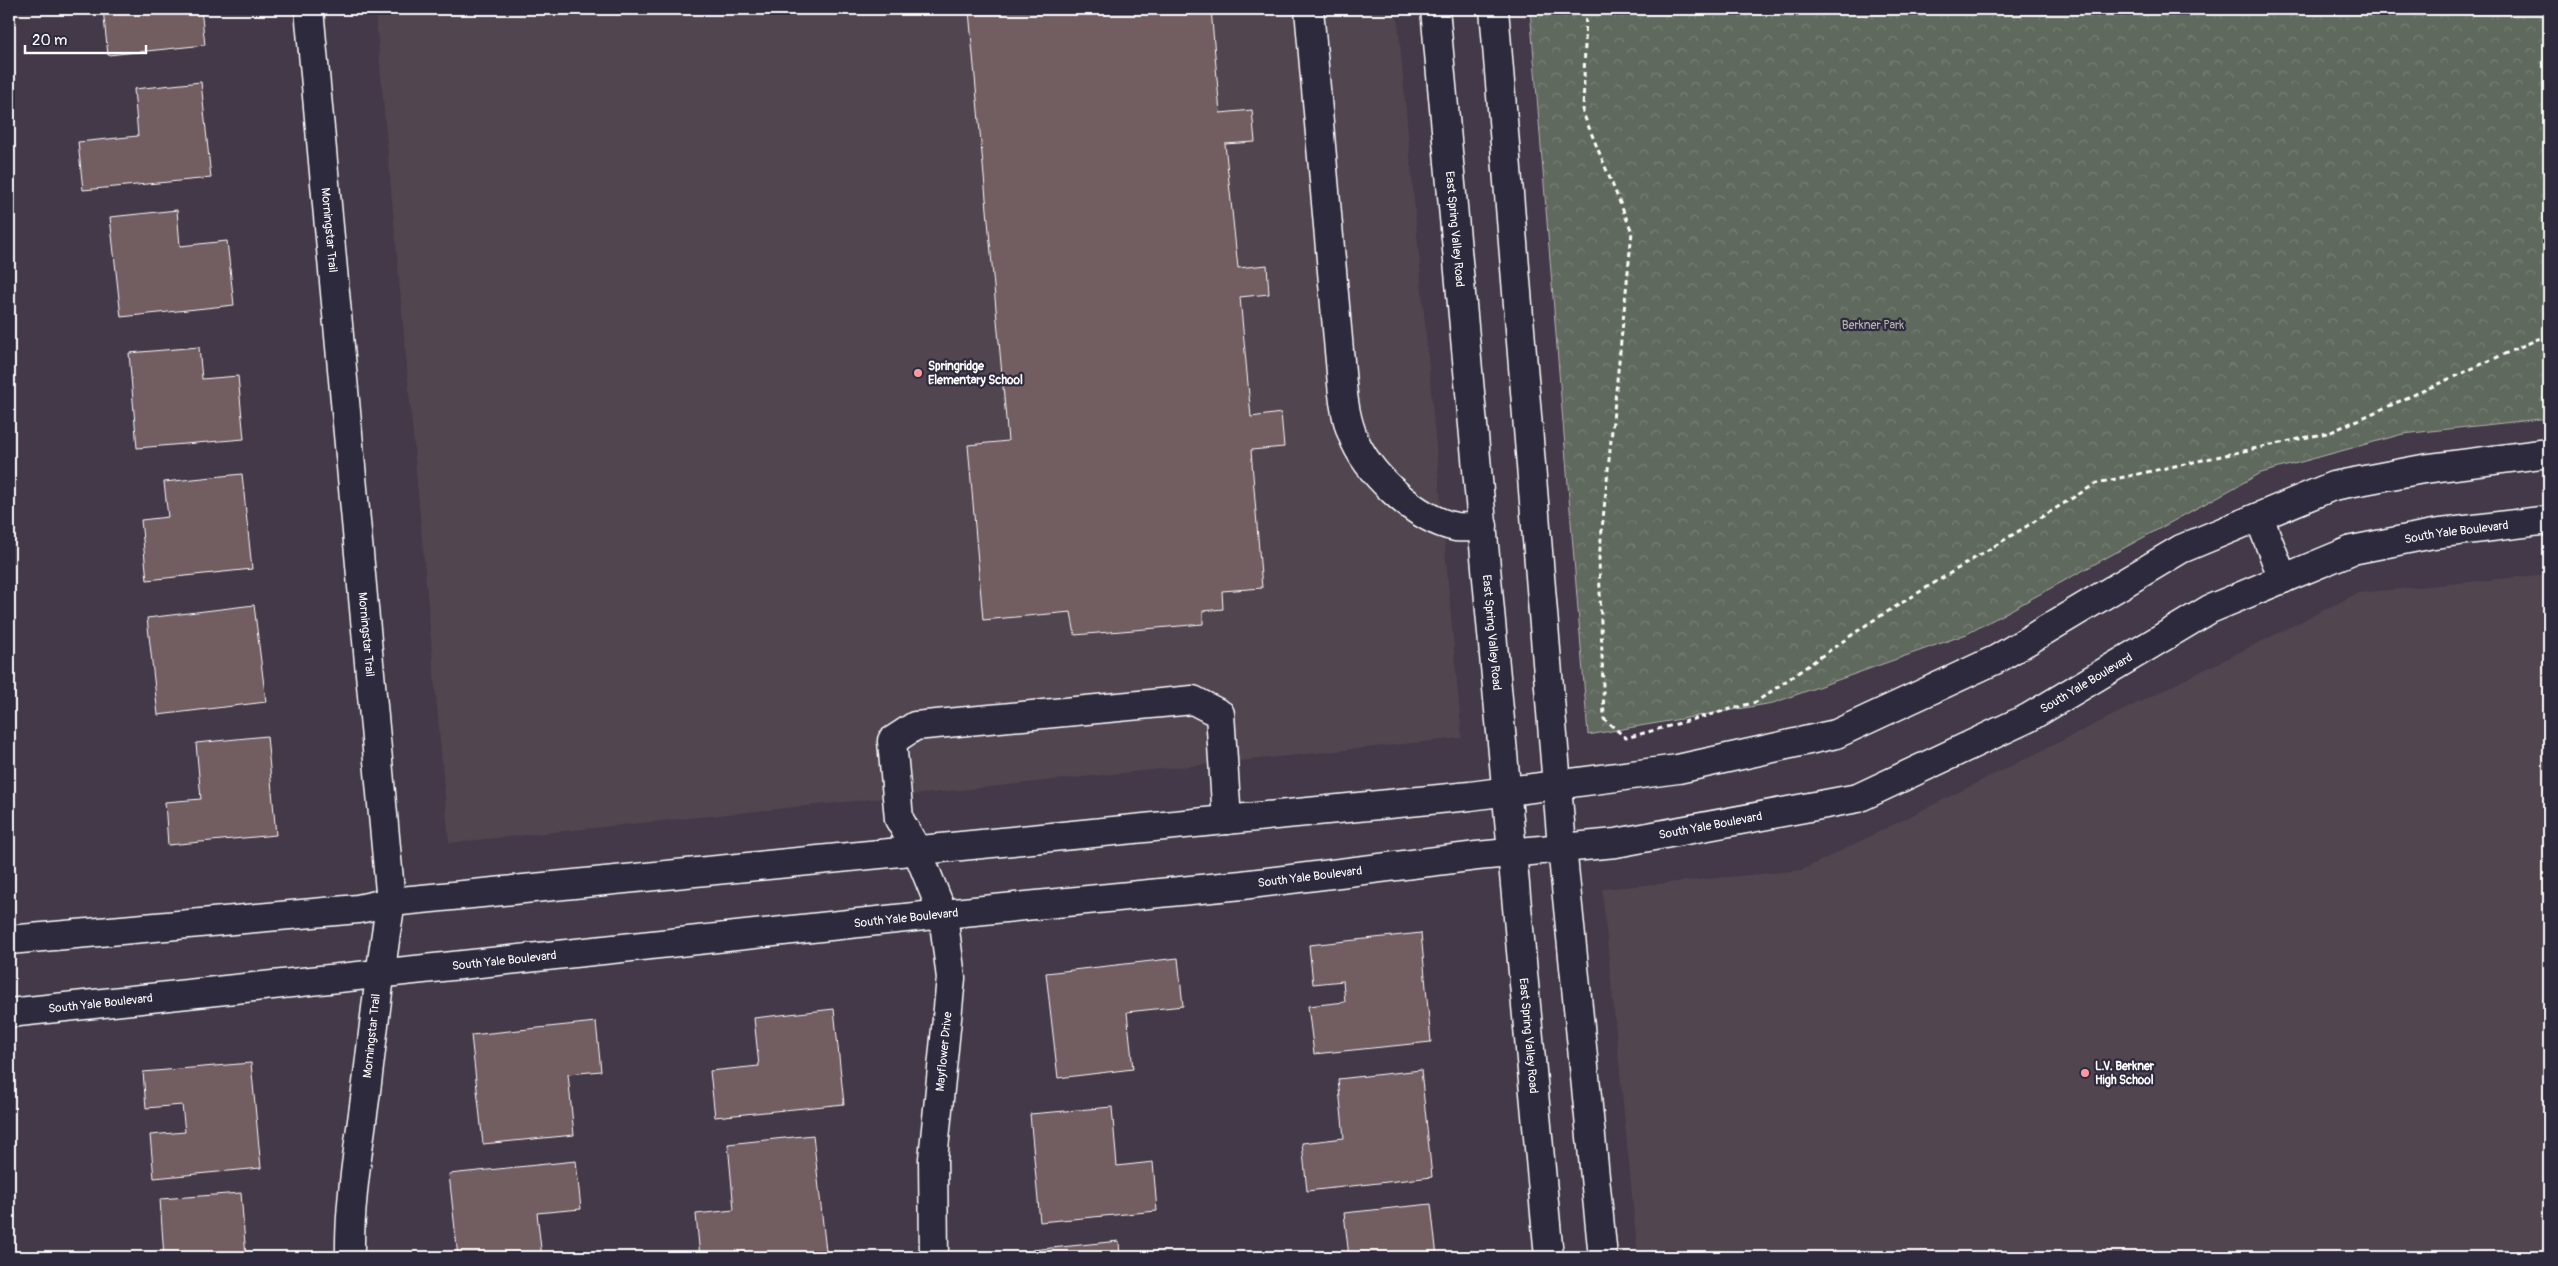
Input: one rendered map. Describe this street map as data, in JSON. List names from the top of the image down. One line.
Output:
{"streets":{"street":["Morningstar Trail","East Spring Valley Road","South Yale Boulevard","Mayflower Drive"]},"crossings":[["Morningstar Trail","South Yale Boulevard"],["East Spring Valley Road","South Yale Boulevard"],["South Yale Boulevard","Mayflower Drive"]],"parks":["Berkner Park"],"places":["Springridge Elementary School","L.V. Berkner High School"],"scale_bar":"20 m"}
